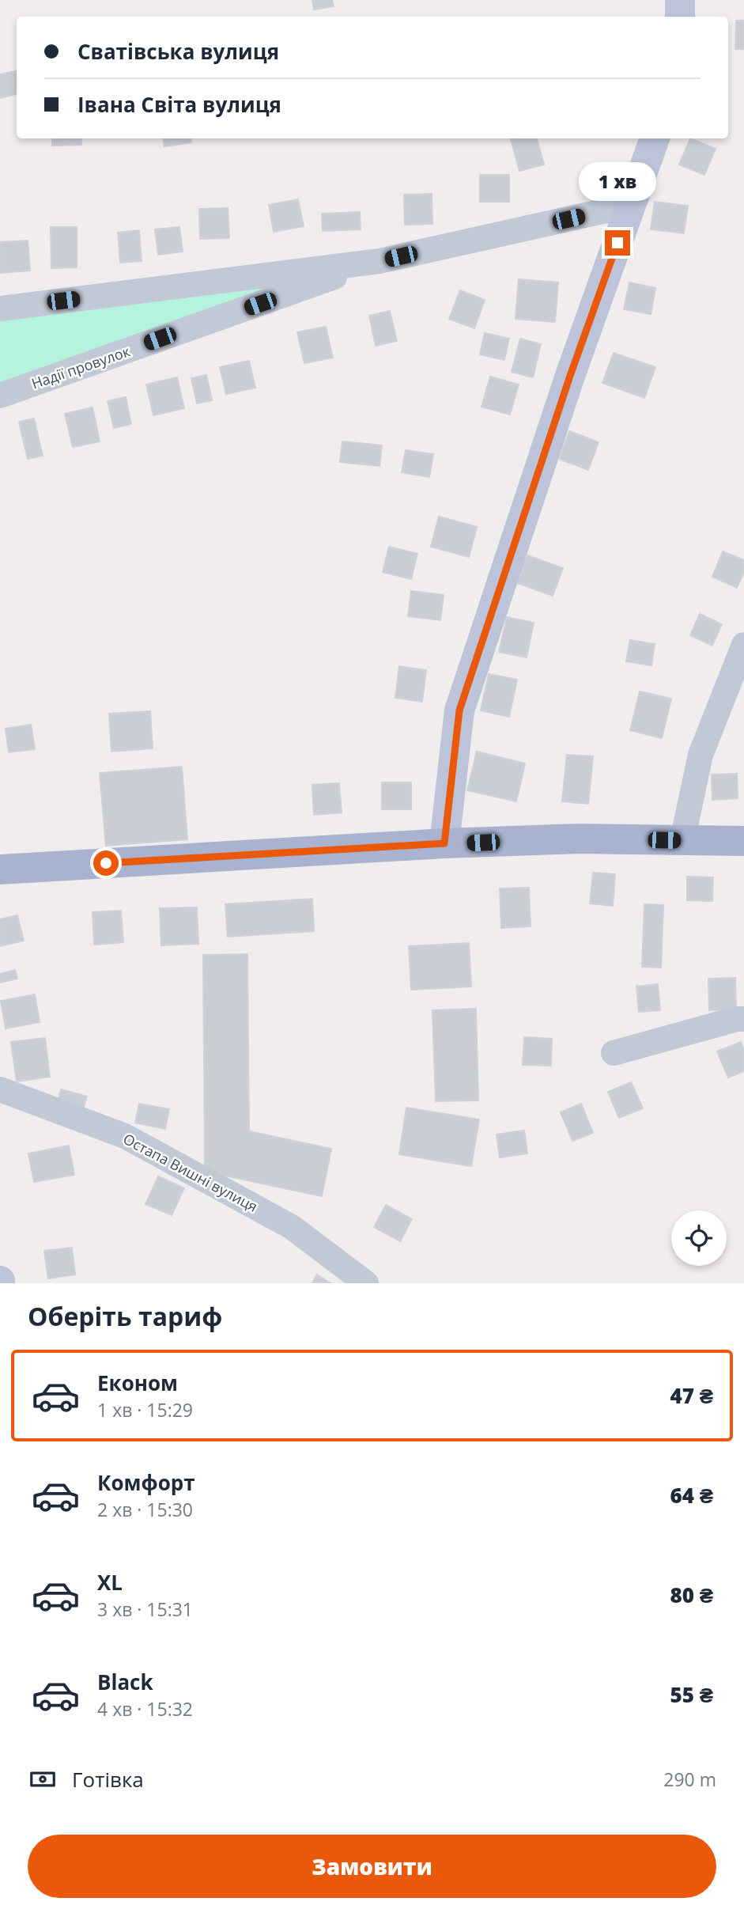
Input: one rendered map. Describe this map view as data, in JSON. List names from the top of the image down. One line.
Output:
{"streets":{"street":["Надії провулок","Остапа Вишні вулиця"]},"page":{"banner":["Сватівська вулиця","Івана Світа вулиця"],"bubble":"1 хв","heading":"Оберіть тариф","list":[{"name":"Економ","note":"1 хв · 15:29","value":"47 ₴"},{"name":"Комфорт","note":"2 хв · 15:30","value":"64 ₴"},{"name":"XL","note":"3 хв · 15:31","value":"80 ₴"},{"name":"Black","note":"4 хв · 15:32","value":"55 ₴"}],"pay":["Готівка","290 m"],"buttons":"Замовити"}}
